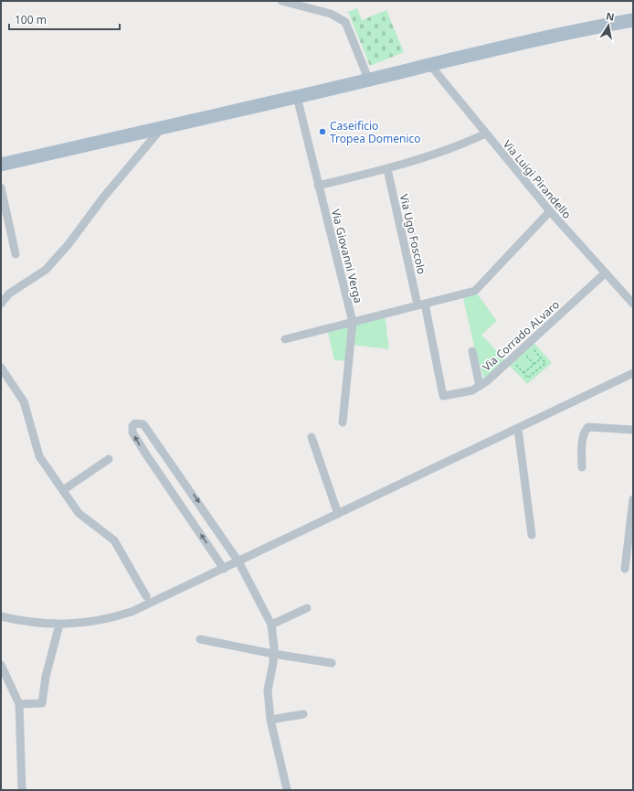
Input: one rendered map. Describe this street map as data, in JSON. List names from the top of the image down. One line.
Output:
{"streets":{"street":["Via Luigi Pirandello","Via Ugo Foscolo","Via Giovanni Verga","Via Corrado ALvaro"]},"crossings":[["Via Luigi Pirandello","Via Corrado ALvaro"],["Via Ugo Foscolo","Via Corrado ALvaro"]],"places":["Caseificio Tropea Domenico"],"scale_bar":"100 m","north":"top"}
